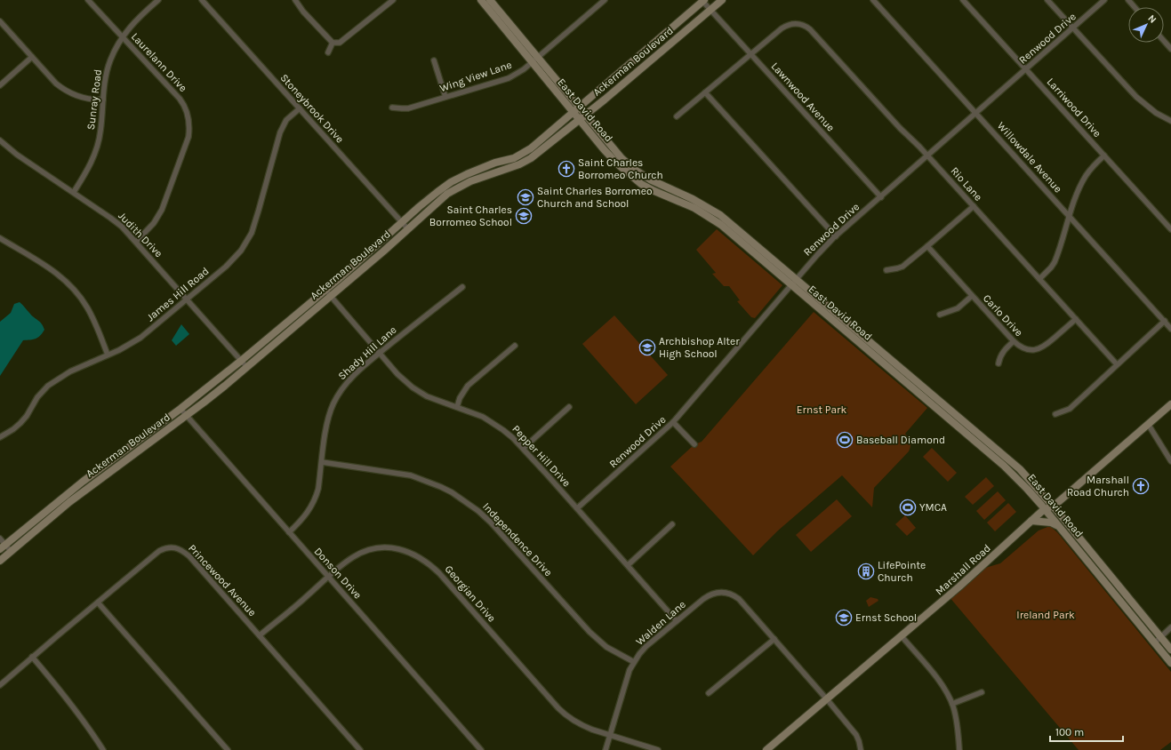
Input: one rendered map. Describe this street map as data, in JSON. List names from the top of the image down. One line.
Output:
{"streets":{"street":["Renwood Drive","Ackerman Boulevard","Laurelann Drive","Wing View Lane","Lawnwood Avenue","Sunray Road","Larriwood Drive","Stoneybrook Drive","East David Road","Willowdale Avenue","Rio Lane","Judith Drive","James Hill Road","Carlo Drive","Shady Hill Lane","Pepper Hill Drive","Independence Drive","Marshall Road","Donson Drive","Princewood Avenue","Georgian Drive","Walden Lane"]},"crossings":[["Renwood Drive","Lawnwood Avenue"],["Renwood Drive","Larriwood Drive"],["Renwood Drive","East David Road"],["Renwood Drive","Willowdale Avenue"],["Renwood Drive","Rio Lane"],["Renwood Drive","Pepper Hill Drive"],["Ackerman Boulevard","Lawnwood Avenue"],["Ackerman Boulevard","Stoneybrook Drive"],["Ackerman Boulevard","East David Road"],["Ackerman Boulevard","Judith Drive"],["Ackerman Boulevard","Pepper Hill Drive"],["Ackerman Boulevard","Donson Drive"],["Laurelann Drive","Sunray Road"],["Laurelann Drive","Judith Drive"],["Wing View Lane","East David Road"],["Lawnwood Avenue","Rio Lane"],["Sunray Road","Judith Drive"],["Stoneybrook Drive","James Hill Road"],["East David Road","Marshall Road"],["Rio Lane","Carlo Drive"],["Judith Drive","James Hill Road"],["Shady Hill Lane","Pepper Hill Drive"],["Shady Hill Lane","Independence Drive"],["Shady Hill Lane","Donson Drive"],["Pepper Hill Drive","Walden Lane"],["Independence Drive","Walden Lane"],["Donson Drive","Georgian Drive"],["Princewood Avenue","Georgian Drive"],["Georgian Drive","Walden Lane"]],"parks":["Ernst Park","Ireland Park"],"places":{"church":["Saint Charles Borromeo Church","Marshall Road Church"],"school or university":["Saint Charles Borromeo Church and School","Saint Charles Borromeo School","Archbishop Alter High School","Ernst School"],"sports":["Baseball Diamond","YMCA"],"building":["LifePointe Church"]},"scale_bar":"100 m","north":"top right"}
